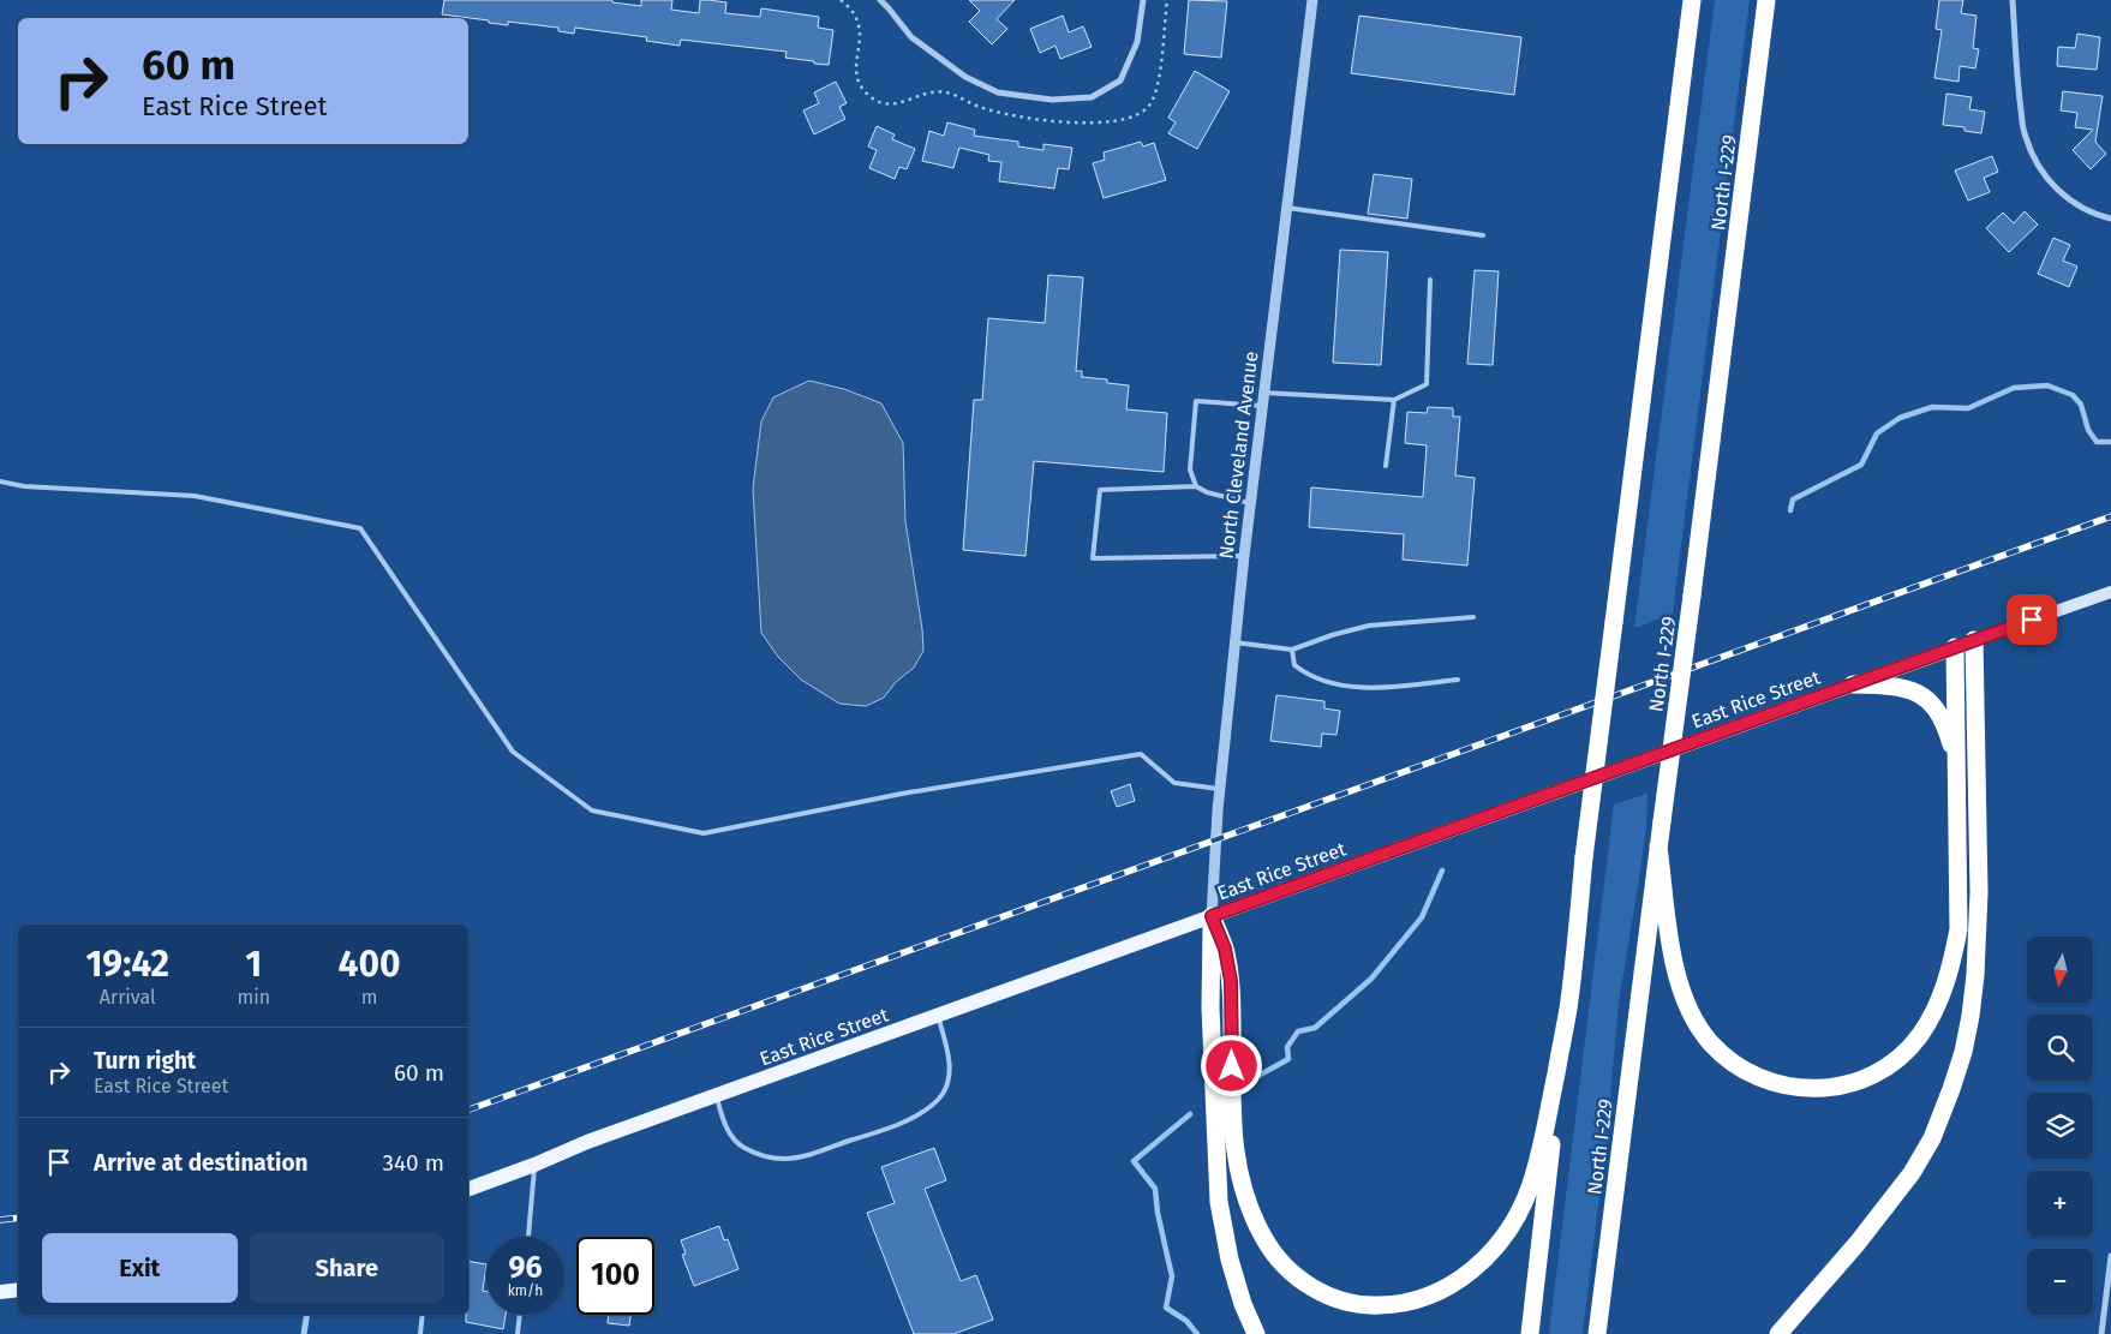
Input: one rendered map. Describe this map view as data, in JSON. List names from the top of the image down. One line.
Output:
{"streets":{"highway":["North I-229"],"main road":["East Rice Street"],"street":["North Cleveland Avenue"]},"crossings":[["North Cleveland Avenue","East Rice Street"]],"north":"bottom","page":{"turn":["60 m","East Rice Street"],"eta":["19:42","Arrival","1","min","400","m"],"map_buttons":["+","−"],"list":[{"name":"Turn right","note":"East Rice Street","value":"60 m"},{"name":"Arrive at destination","value":"340 m"}],"buttons":["Exit","Share"],"speed":"96 km/h","limit":"100"}}
